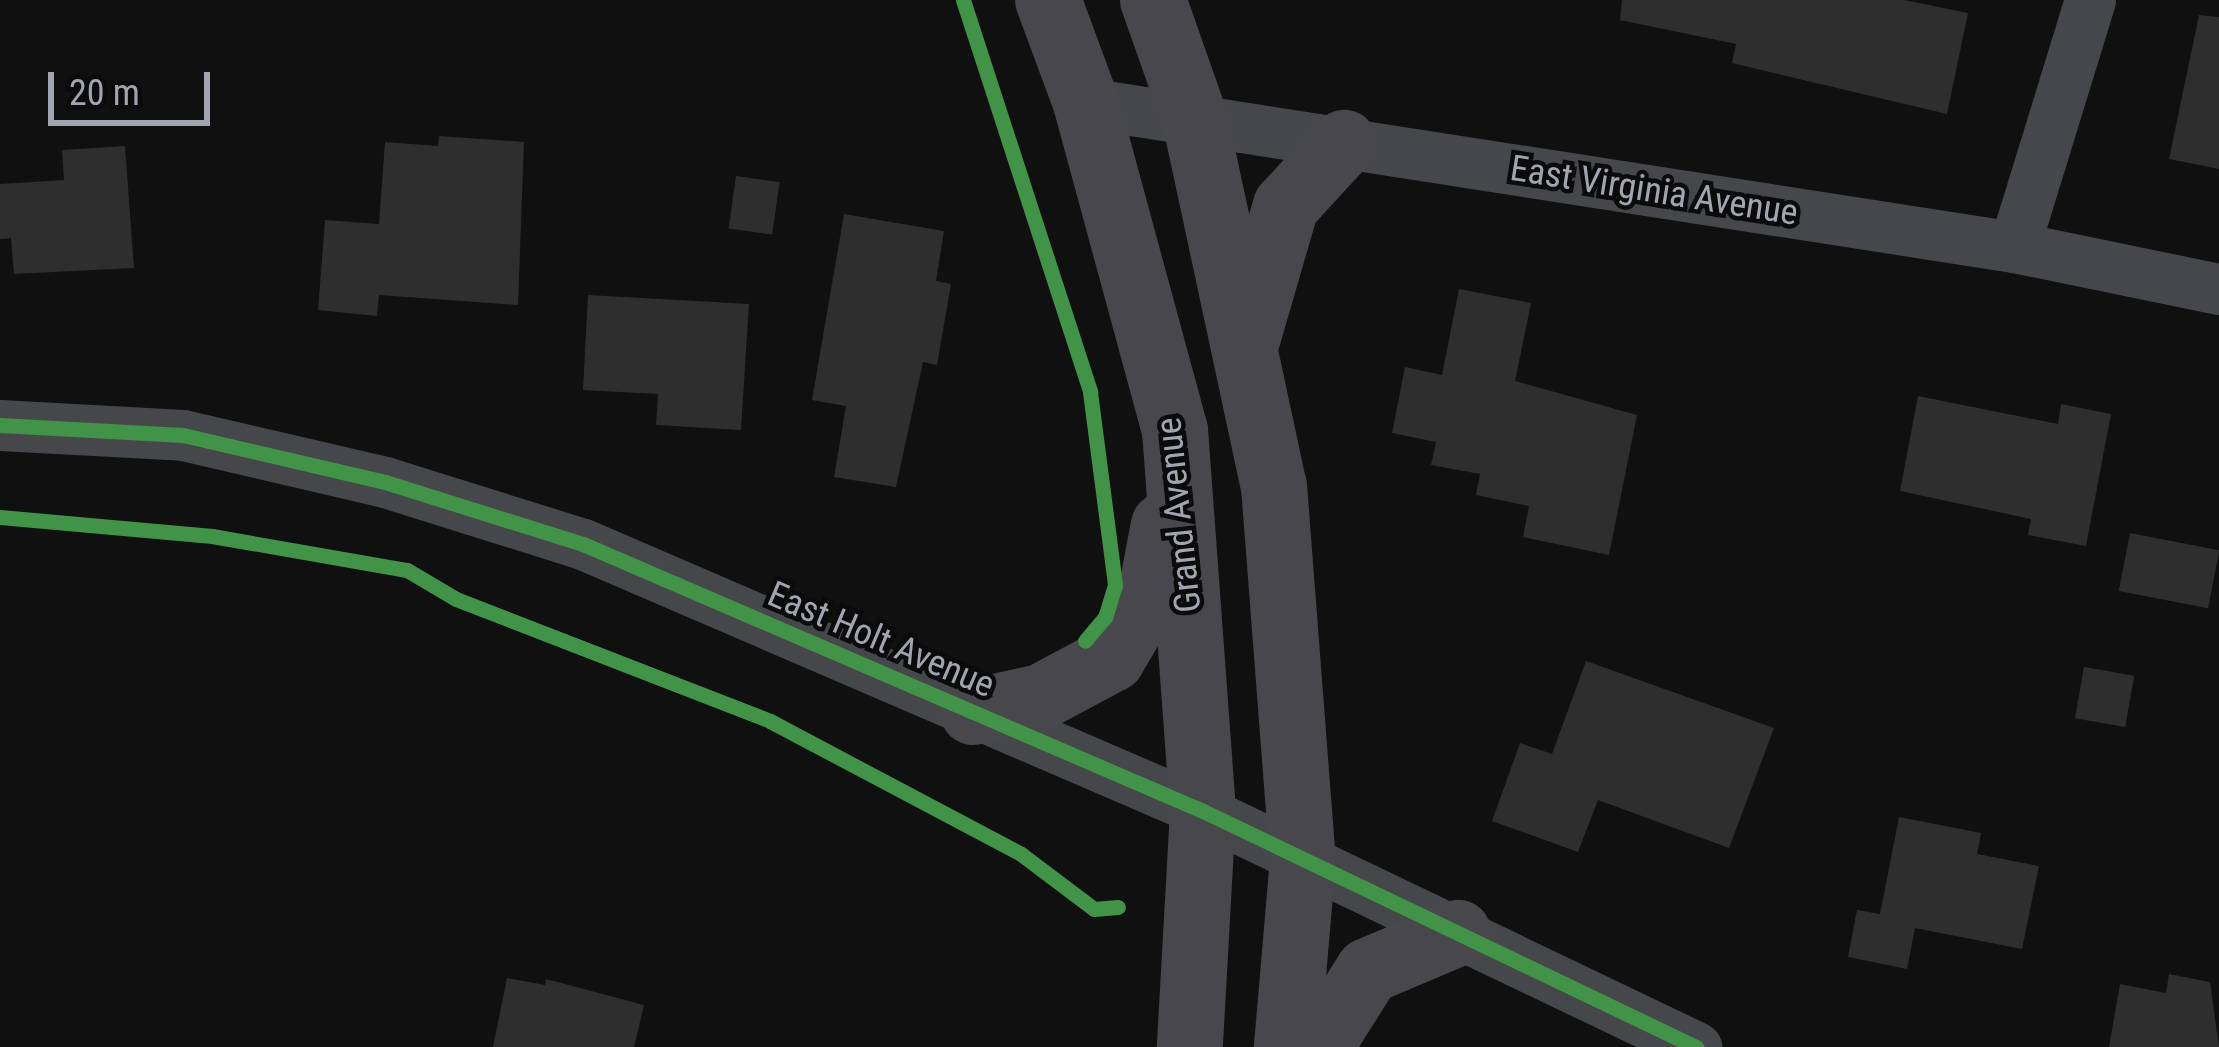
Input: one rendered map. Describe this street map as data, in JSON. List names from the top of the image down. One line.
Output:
{"streets":{"main road":["Grand Avenue"],"street":["East Virginia Avenue","East Holt Avenue"]},"crossings":[["East Virginia Avenue","Grand Avenue"],["Grand Avenue","East Holt Avenue"]],"scale_bar":"20 m"}
